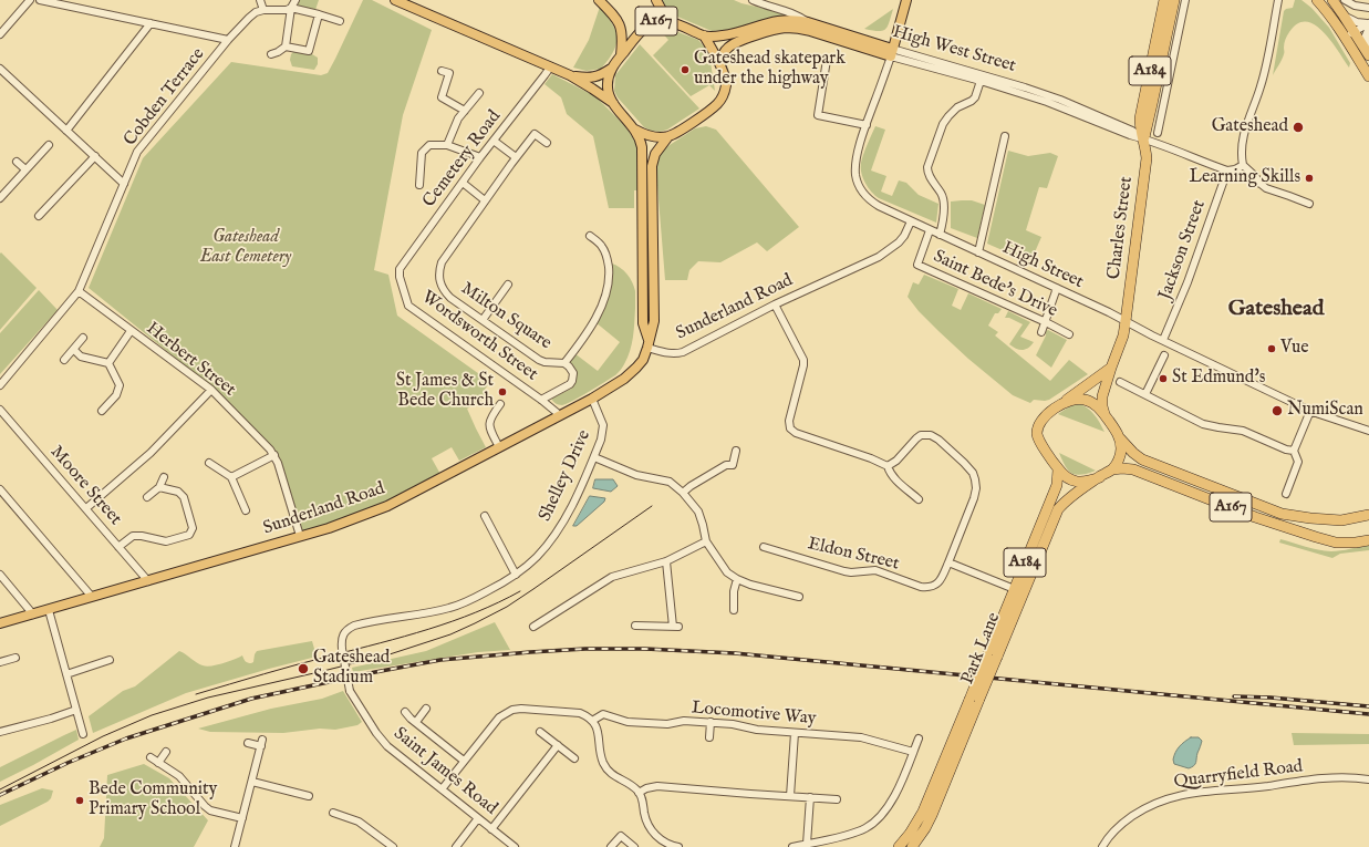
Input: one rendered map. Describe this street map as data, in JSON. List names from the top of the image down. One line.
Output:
{"streets":{"highway":["A167","A184","Charles Street","Park Lane"],"main road":["High West Street","Sunderland Road"],"street":["Cobden Terrace","Cemetery Road","Jackson Street","High Street","Saint Bede's Drive","Milton Square","Wordsworth Street","Herbert Street","Shelley Drive","Moore Street","Eldon Street","Locomotive Way","Saint James Road","Quarryfield Road"]},"crossings":[["A167","High West Street"],["A167","A184"],["A167","Park Lane"],["High West Street","A184"],["High West Street","Charles Street"],["High West Street","Jackson Street"],["High West Street","High Street"],["A184","Charles Street"],["A184","High Street"],["A184","Park Lane"],["Cobden Terrace","Herbert Street"],["Cemetery Road","Wordsworth Street"],["Charles Street","High Street"],["Jackson Street","High Street"],["High Street","Saint Bede's Drive"],["High Street","Sunderland Road"],["Sunderland Road","Wordsworth Street"],["Sunderland Road","Herbert Street"],["Sunderland Road","Shelley Drive"],["Sunderland Road","Moore Street"],["Shelley Drive","Saint James Road"]],"districts":["Gateshead"],"parks":["Gateshead East Cemetery"],"places":["Gateshead skatepark under the highway","Gateshead","Learning Skills","Vue","St Edmund's","St James & St Bede Church","NumiScan","Gateshead Stadium","Bede Community Primary School"]}
